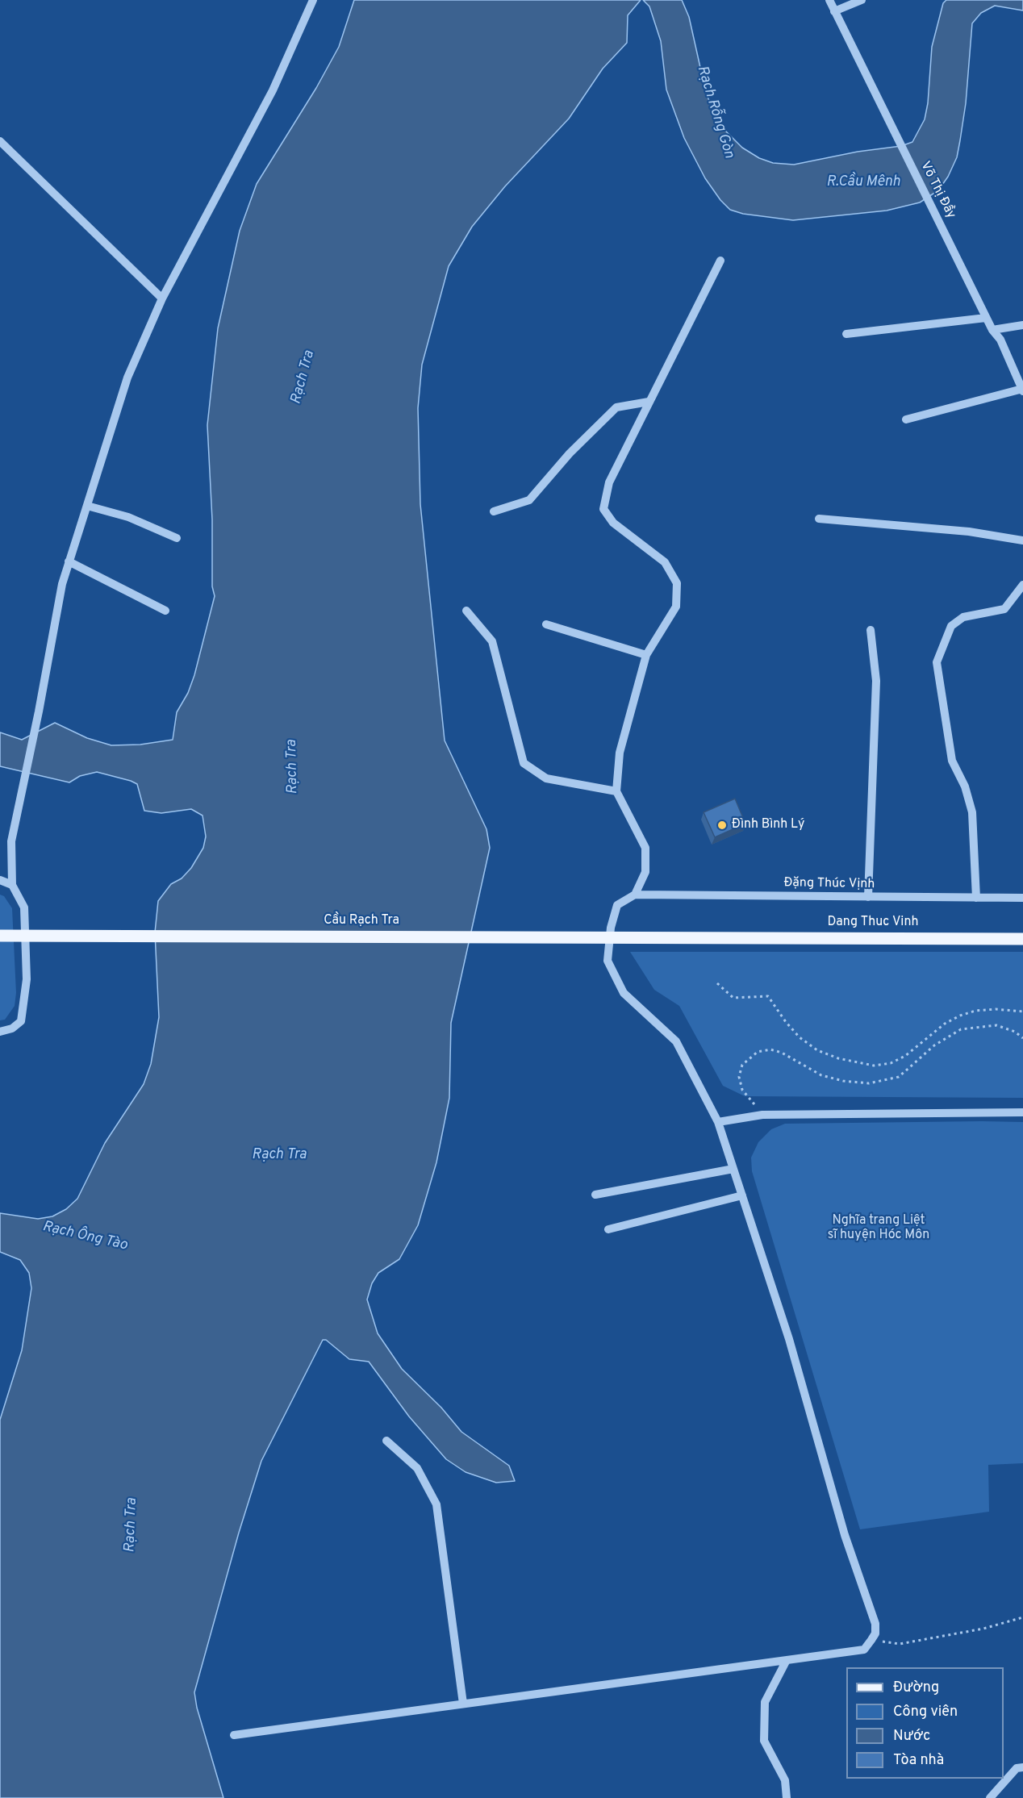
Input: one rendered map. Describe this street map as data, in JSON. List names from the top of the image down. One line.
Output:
{"streets":{"main road":["Cầu Rạch Tra","Dang Thuc Vinh"],"street":["Võ Thị Đầy","Đặng Thúc Vịnh"]},"crossings":[["Cầu Rạch Tra","Dang Thuc Vinh"]],"water":["Rạch Rỗng Gòn","R.Cầu Mênh","Rạch Tra","Rạch Ông Tào"],"parks":["Nghĩa trang Liệt sĩ huyện Hóc Môn"],"places":["Đình Bình Lý"],"legend":["Đường","Công viên","Nước","Tòa nhà"]}
